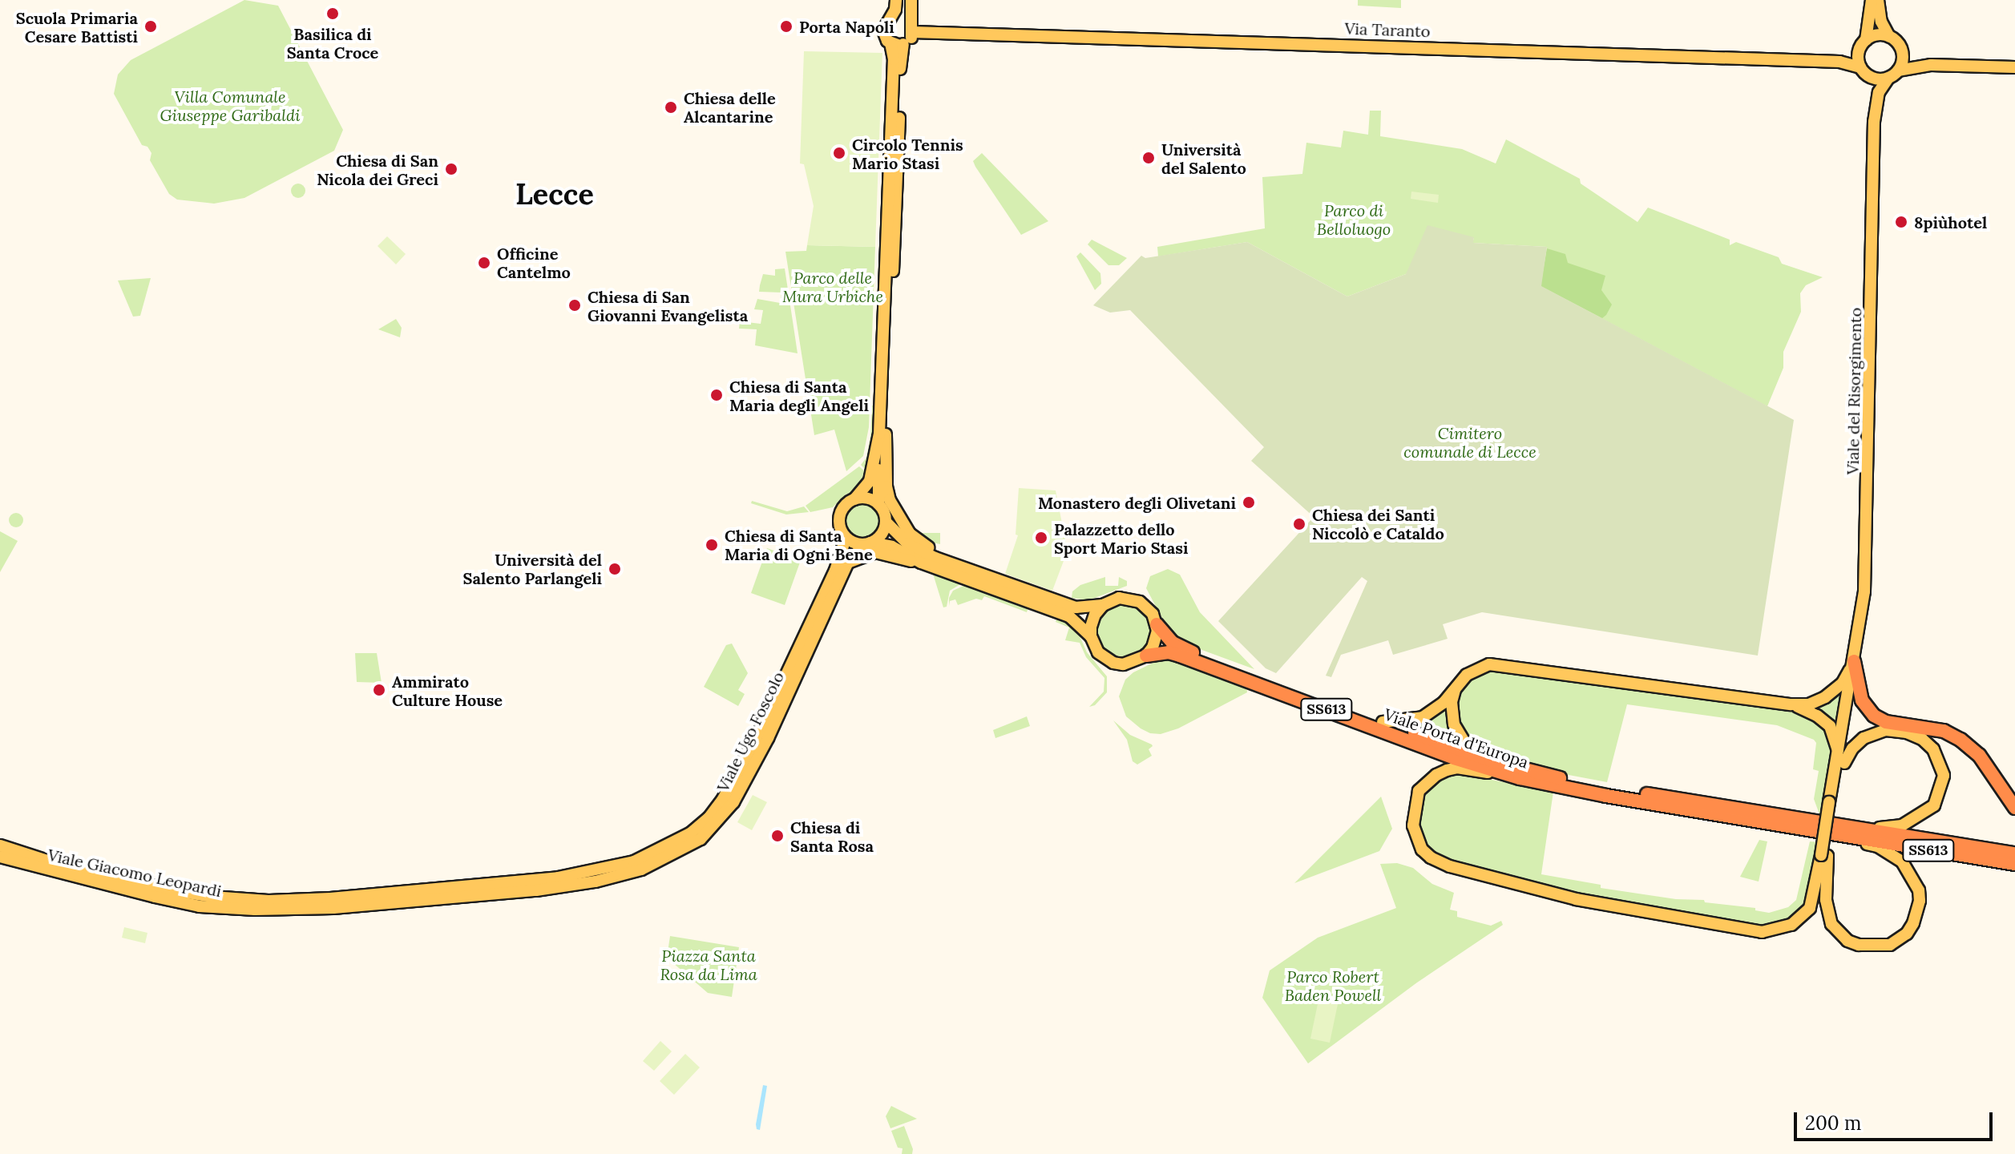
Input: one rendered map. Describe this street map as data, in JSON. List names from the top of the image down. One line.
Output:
{"streets":{"highway":["SS613","Viale Porta d'Europa"],"main road":["Via Taranto","Viale del Risorgimento","Viale Ugo Foscolo","Viale Giacomo Leopardi"]},"crossings":[["Via Taranto","Viale del Risorgimento"],["SS613","Viale Porta d'Europa"],["Viale Ugo Foscolo","Viale Porta d'Europa"],["Viale Ugo Foscolo","Viale Giacomo Leopardi"]],"districts":["Lecce"],"parks":["Villa Comunale Giuseppe Garibaldi","Parco di Belloluogo","Parco delle Mura Urbiche","Cimitero comunale di Lecce","Piazza Santa Rosa da Lima","Parco Robert Baden Powell"],"places":["Basilica di Santa Croce","Scuola Primaria Cesare Battisti","Porta Napoli","Chiesa delle Alcantarine","Circolo Tennis Mario Stasi","Università del Salento","Chiesa di San Nicola dei Greci","8piùhotel","Officine Cantelmo","Chiesa di San Giovanni Evangelista","Chiesa di Santa Maria degli Angeli","Monastero degli Olivetani","Chiesa dei Santi Niccolò e Cataldo","Palazzetto dello Sport Mario Stasi","Chiesa di Santa Maria di Ogni Bene","Università del Salento Parlangeli","Ammirato Culture House","Chiesa di Santa Rosa"],"scale_bar":"200 m"}
